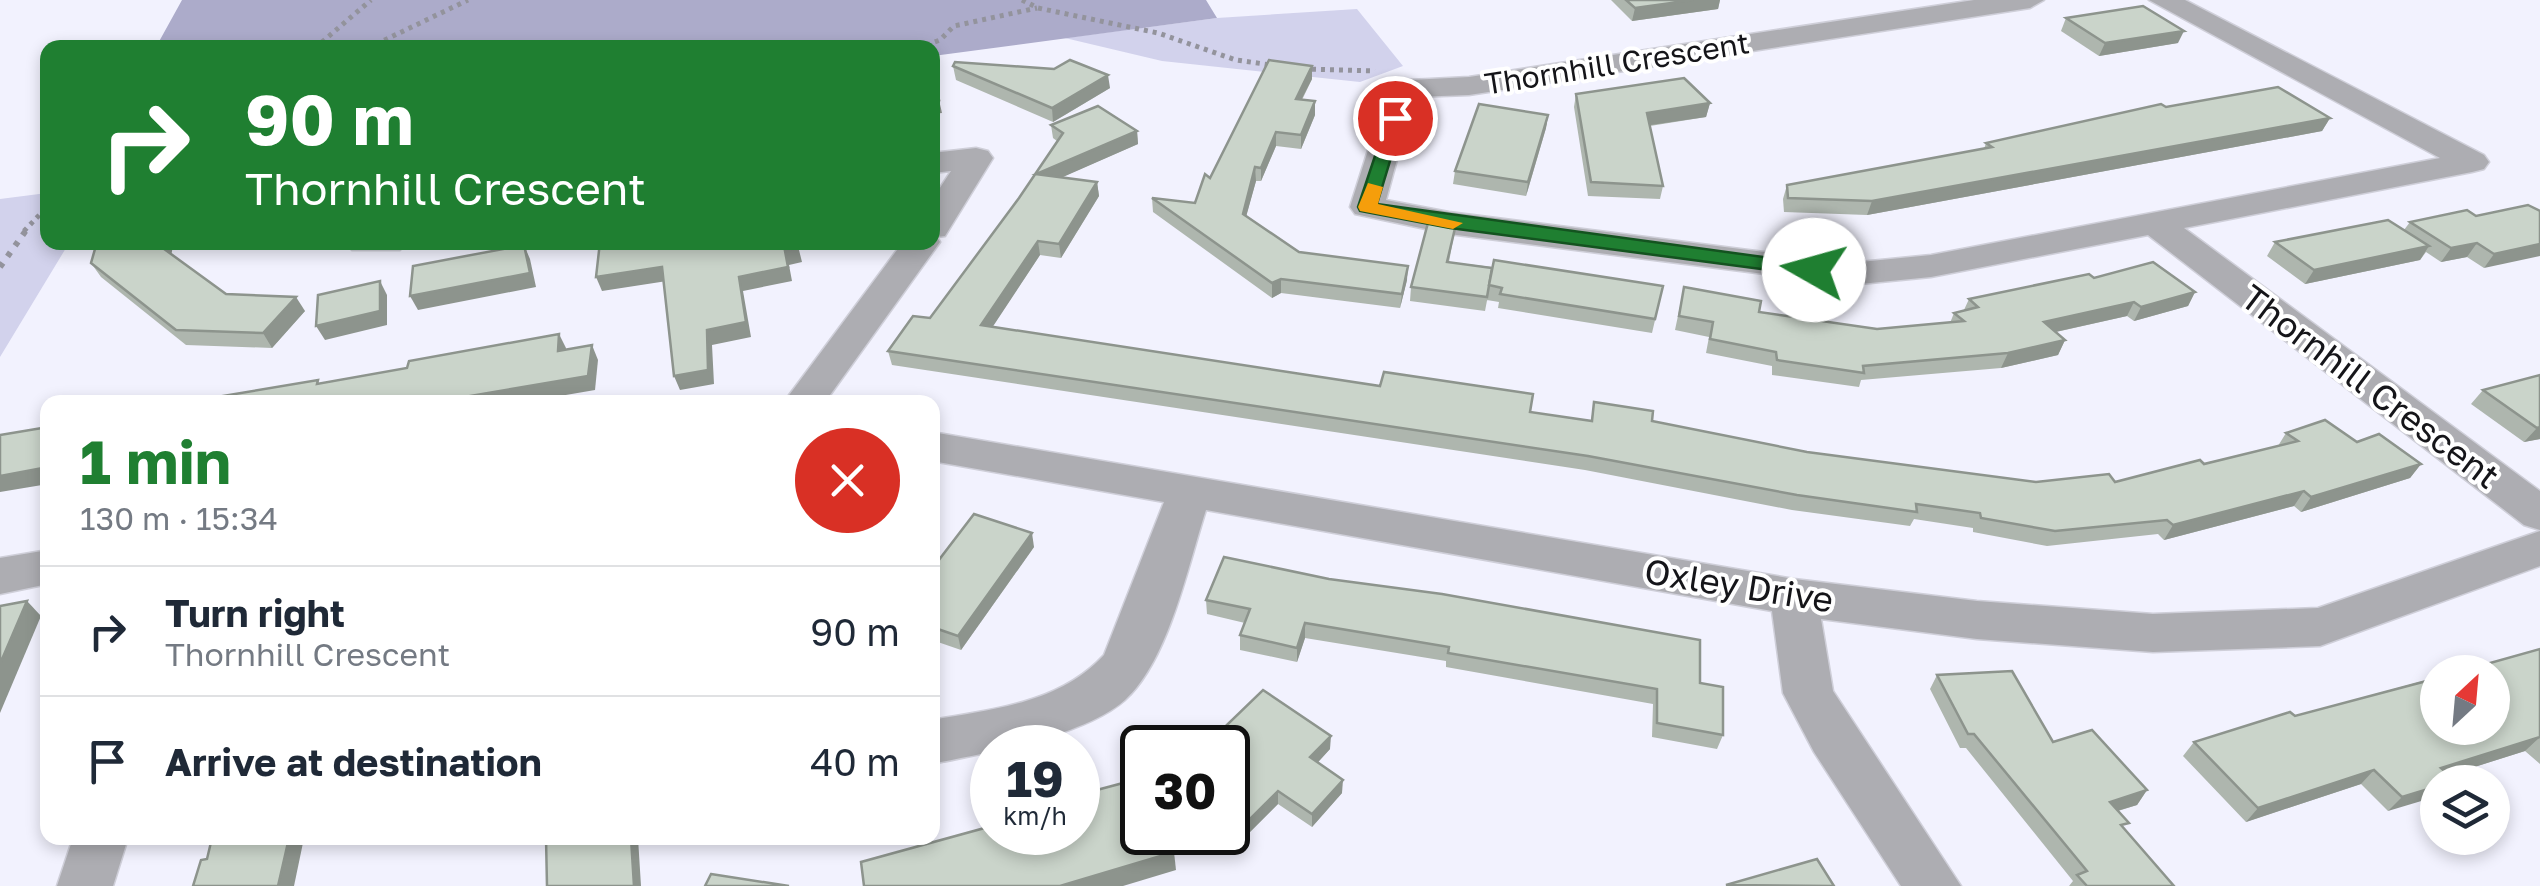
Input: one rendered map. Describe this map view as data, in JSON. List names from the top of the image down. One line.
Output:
{"streets":{"street":["Thornhill Crescent","Oxley Drive"]},"north":"top right","page":{"turn":["90 m","Thornhill Crescent"],"heading":["1 min","130 m · 15:34"],"list":[{"name":"Turn right","note":"Thornhill Crescent","value":"90 m"},{"name":"Arrive at destination","value":"40 m"}],"speed":"19 km/h","limit":"30"}}
